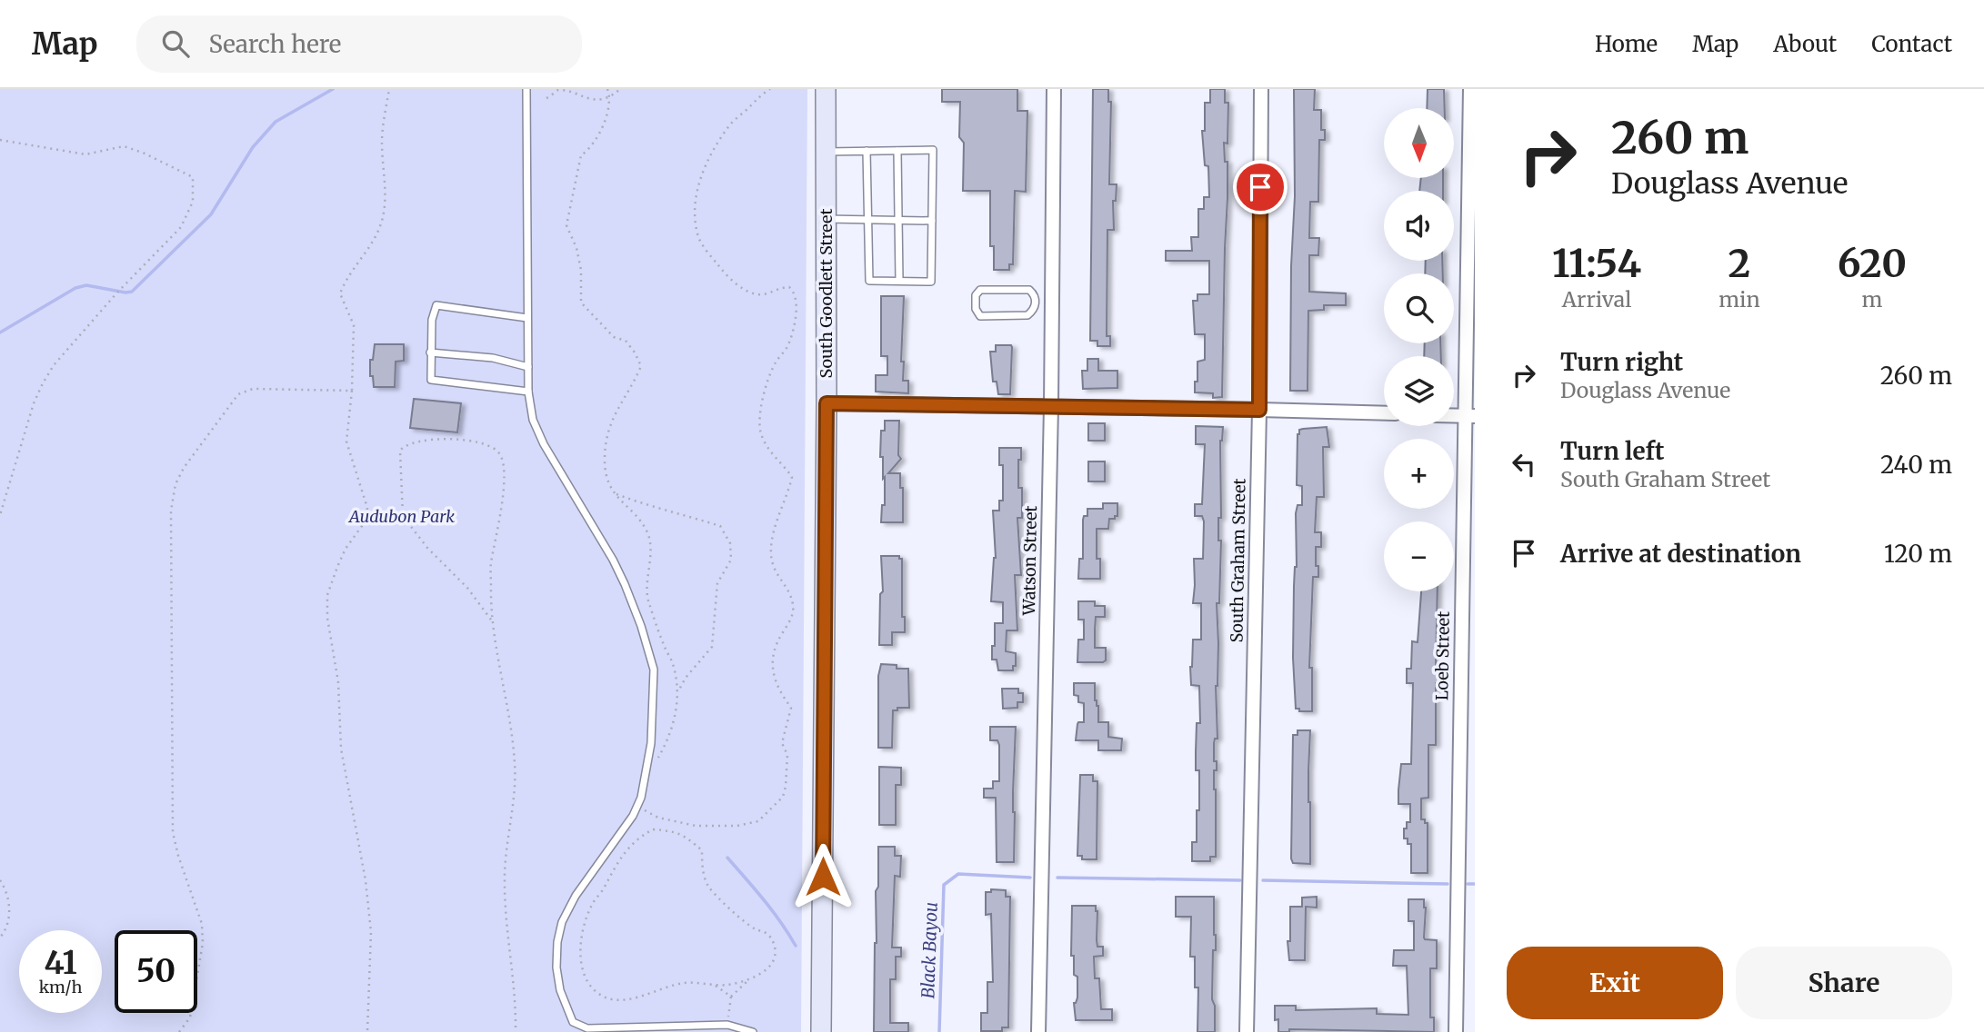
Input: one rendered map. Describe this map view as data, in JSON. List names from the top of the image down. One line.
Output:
{"streets":{"main road":["South Goodlett Street"],"street":["Watson Street","South Graham Street","Loeb Street"]},"water":["Black Bayou"],"parks":["Audubon Park"],"north":"bottom","page":{"header":"Map","search":"Search here","nav":["Home","Map","About","Contact"],"turn":["260 m","Douglass Avenue"],"map_buttons":["+","−"],"eta":["11:54","Arrival","2","min","620","m"],"list":[{"name":"Turn right","note":"Douglass Avenue","value":"260 m"},{"name":"Turn left","note":"South Graham Street","value":"240 m"},{"name":"Arrive at destination","value":"120 m"}],"speed":"41 km/h","limit":"50","buttons":["Exit","Share"]}}
